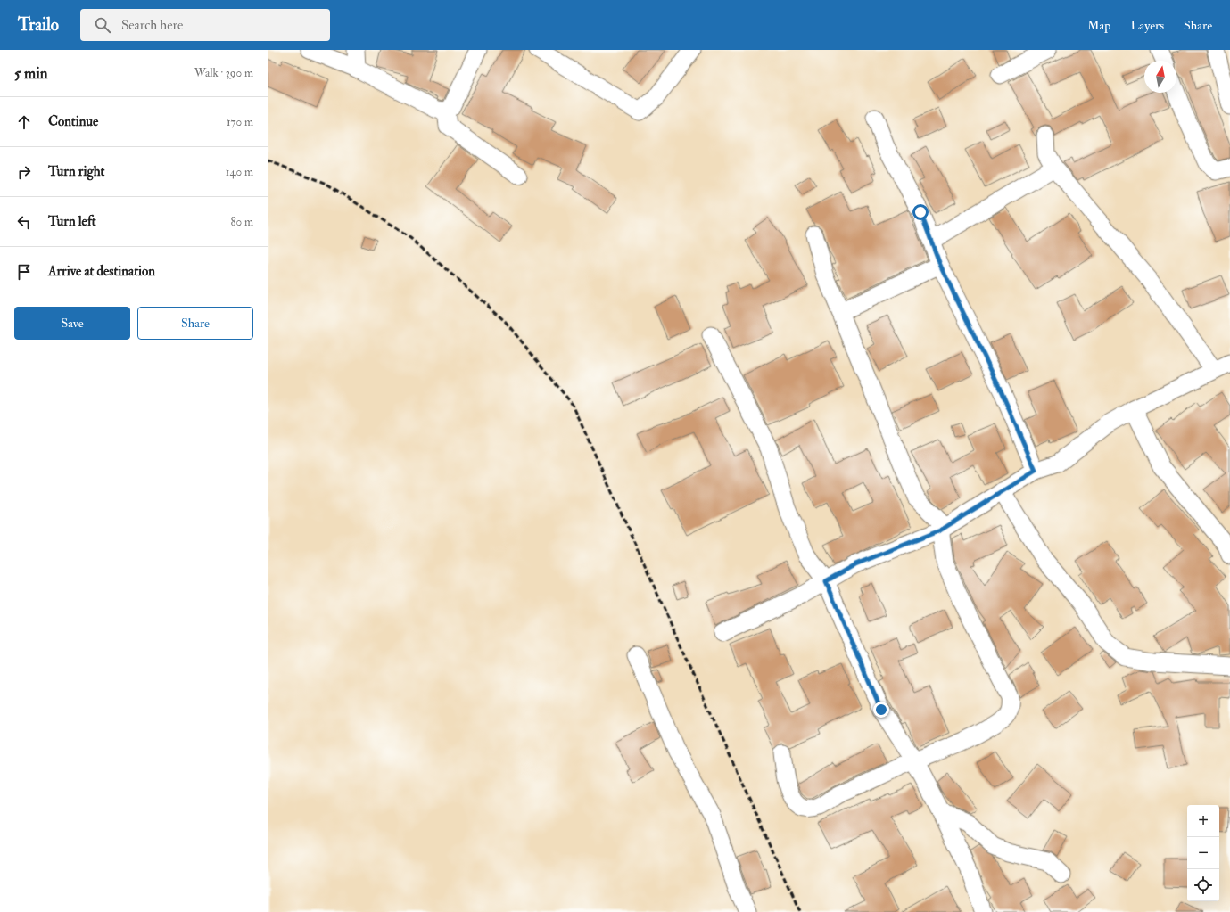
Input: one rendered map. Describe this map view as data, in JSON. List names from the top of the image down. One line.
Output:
{"north":"top","page":{"header":"Trailo","search":"Search here","nav":["Map","Layers","Share"],"heading":["5 min","Walk · 390 m"],"list":[["Continue","170 m"],["Turn right","140 m"],["Turn left","80 m"],"Arrive at destination"],"buttons":["Save","Share"],"map_buttons":["+","−"]}}
